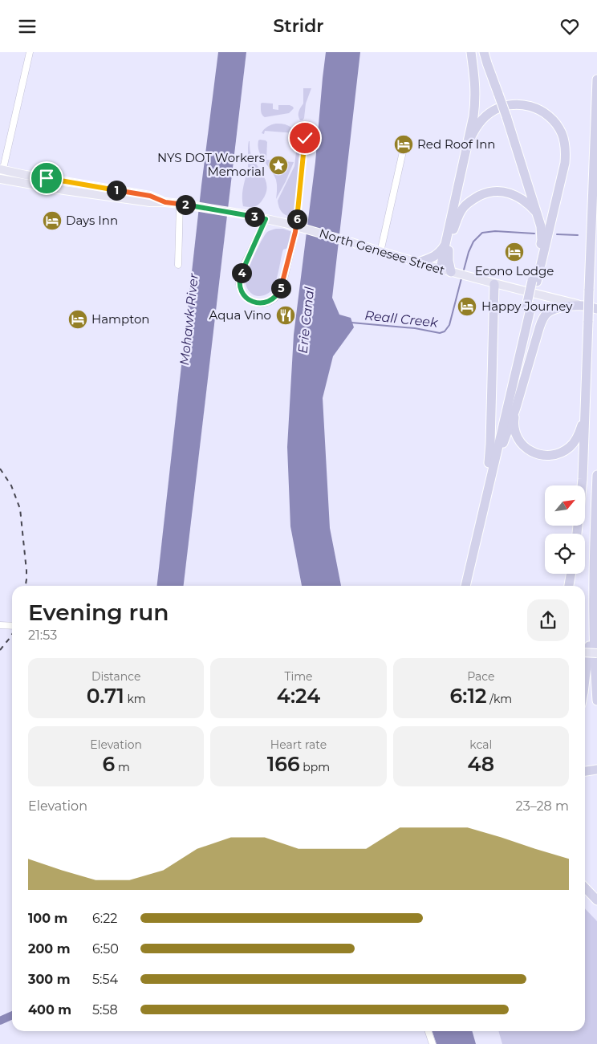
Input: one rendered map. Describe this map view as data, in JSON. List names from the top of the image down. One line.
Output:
{"streets":{"highway":["North Genesee Street"]},"water":["Reall Creek","Mohawk River","Erie Canal"],"places":{"hotel":["Red Roof Inn","Days Inn","Econo Lodge","Happy Journey","Hampton"],"place":["NYS DOT Workers Memorial"],"restaurant":["Aqua Vino"]},"north":"top right","page":{"header":"Stridr","pins":["1","2","3","6","4","5"],"heading":["Evening run","21:53"],"stats":[["Distance","0.71 km"],["Time","4:24"],["Pace","6:12 /km"],["Elevation","6 m"],["Heart rate","166 bpm"],["kcal","48"]],"chart":["Elevation","23–28 m"],"list":[{"name":"100 m","note":"6:22"},{"name":"200 m","note":"6:50"},{"name":"300 m","note":"5:54"},{"name":"400 m","note":"5:58"}]}}
